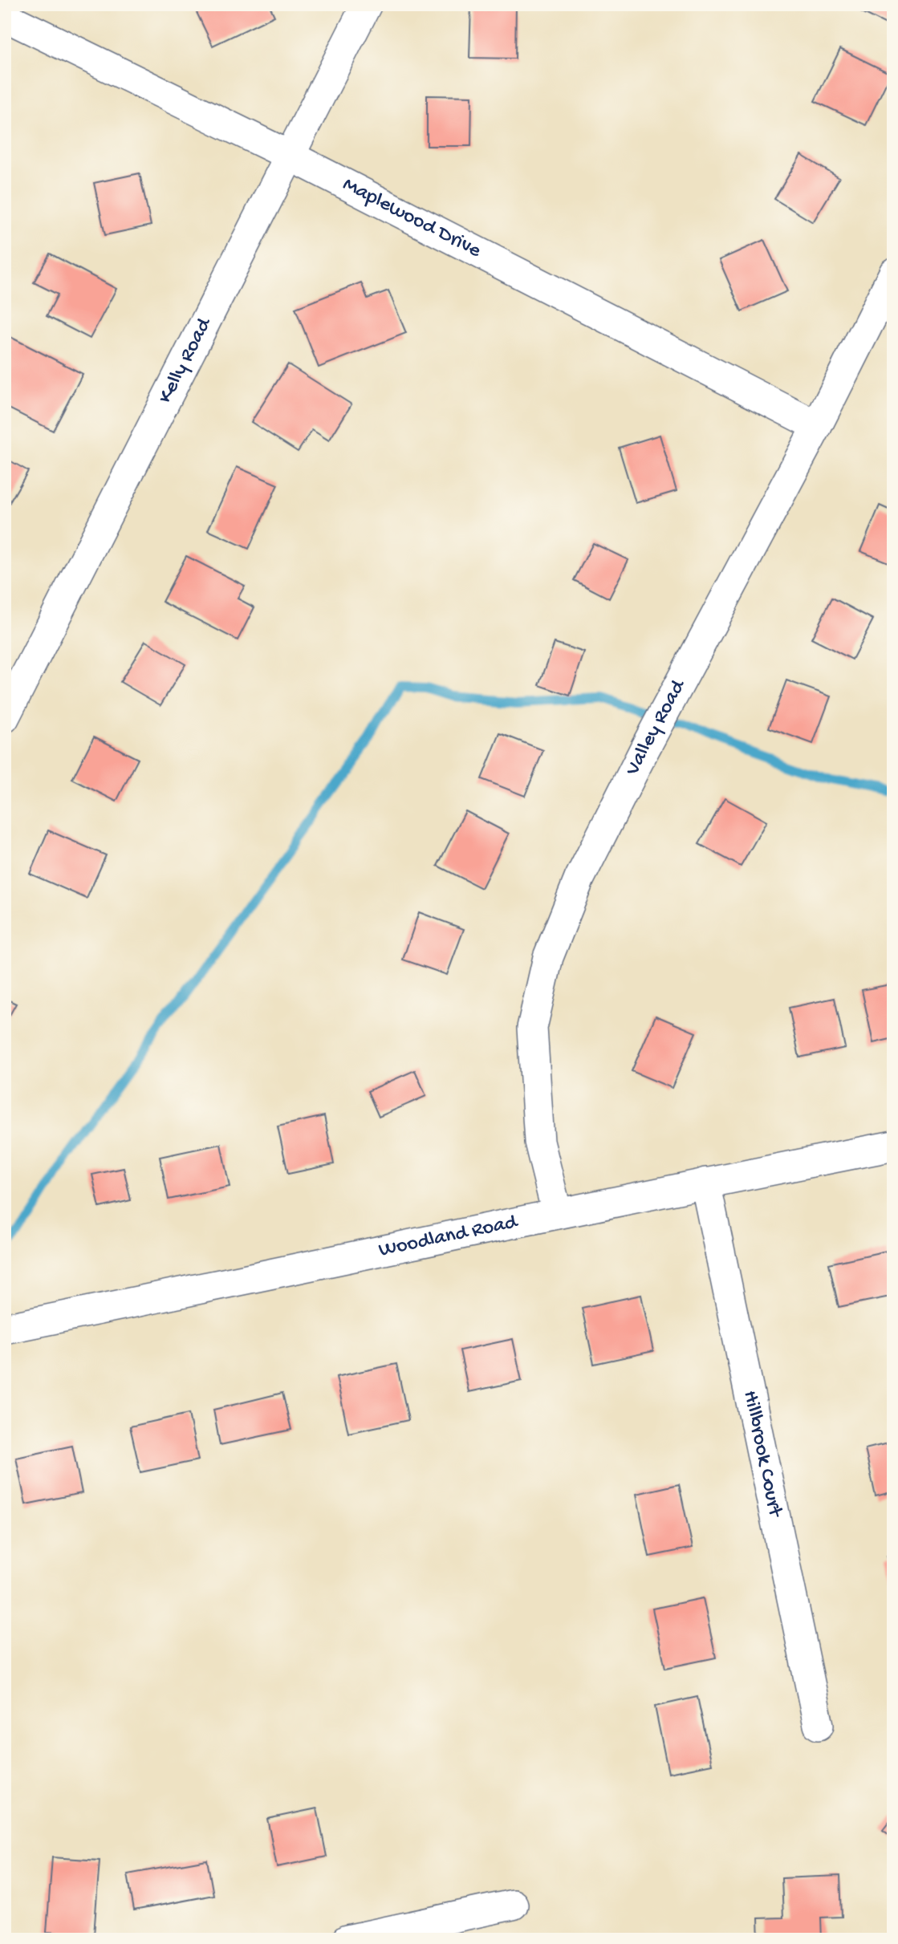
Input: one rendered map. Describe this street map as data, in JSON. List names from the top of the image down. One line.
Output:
{"streets":{"street":["Maplewood Drive","Kelly Road","Valley Road","Woodland Road","Hillbrook Court"]},"crossings":[["Maplewood Drive","Kelly Road"],["Maplewood Drive","Valley Road"],["Valley Road","Woodland Road"],["Woodland Road","Hillbrook Court"]]}
